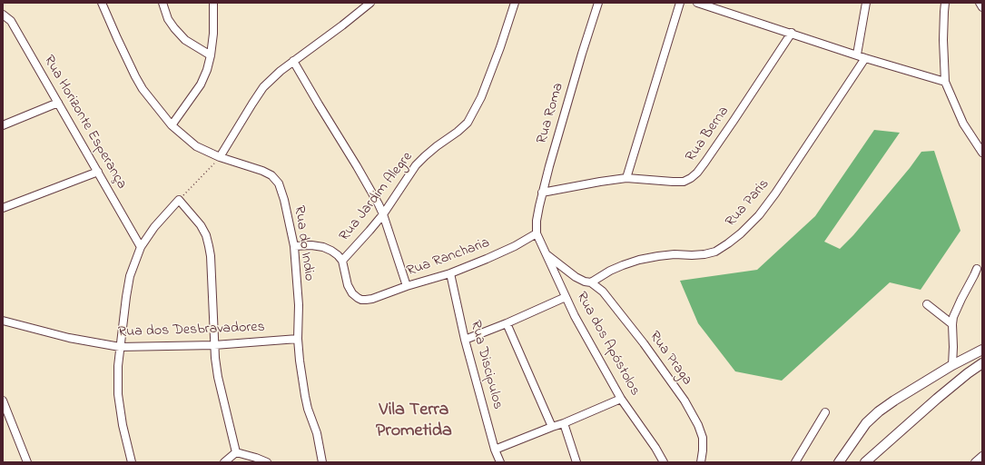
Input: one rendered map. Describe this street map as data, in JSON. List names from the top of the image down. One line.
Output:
{"streets":{"street":["Rua Roma","Rua Horizonte Esperança","Rua Berna","Rua Jardim Alegre","Rua Paris","Rua do Indio","Rua Rancharia","Rua dos Desbravadores","Rua dos Apóstolos","Rua Praga","Rua Discipulos"]},"crossings":[["Rua Roma","Rua Berna"],["Rua Roma","Rua Rancharia"],["Rua Roma","Rua dos Apóstolos"],["Rua Jardim Alegre","Rua Rancharia"],["Rua Paris","Rua Praga"],["Rua do Indio","Rua dos Desbravadores"],["Rua Rancharia","Rua dos Apóstolos"],["Rua Rancharia","Rua Discipulos"],["Rua dos Apóstolos","Rua Praga"]],"districts":["Vila Terra Prometida"]}
